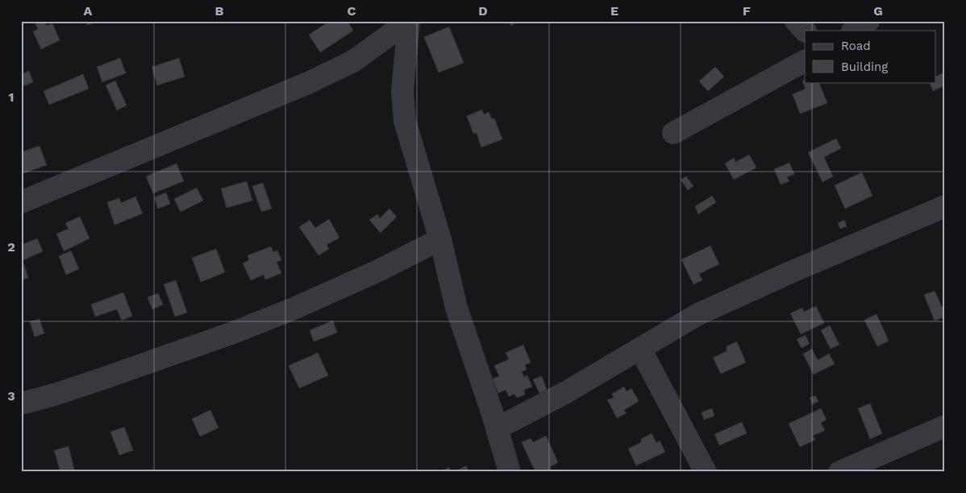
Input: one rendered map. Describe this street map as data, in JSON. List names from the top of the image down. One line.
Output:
{"legend":["Road","Building"],"grid":{"columns":["A","B","C","D","E","F","G"],"rows":["1","2","3"]}}
